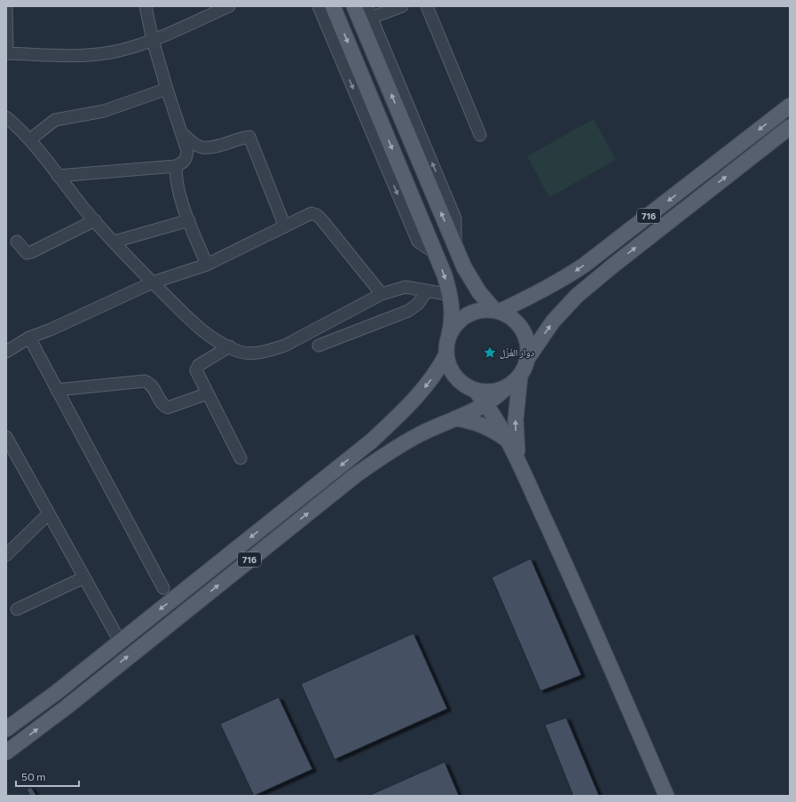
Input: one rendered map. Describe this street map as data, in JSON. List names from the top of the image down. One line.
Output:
{"streets":{"main road":["716"]},"places":{"place":["دوار الغَزْل"]},"scale_bar":"50 m"}
